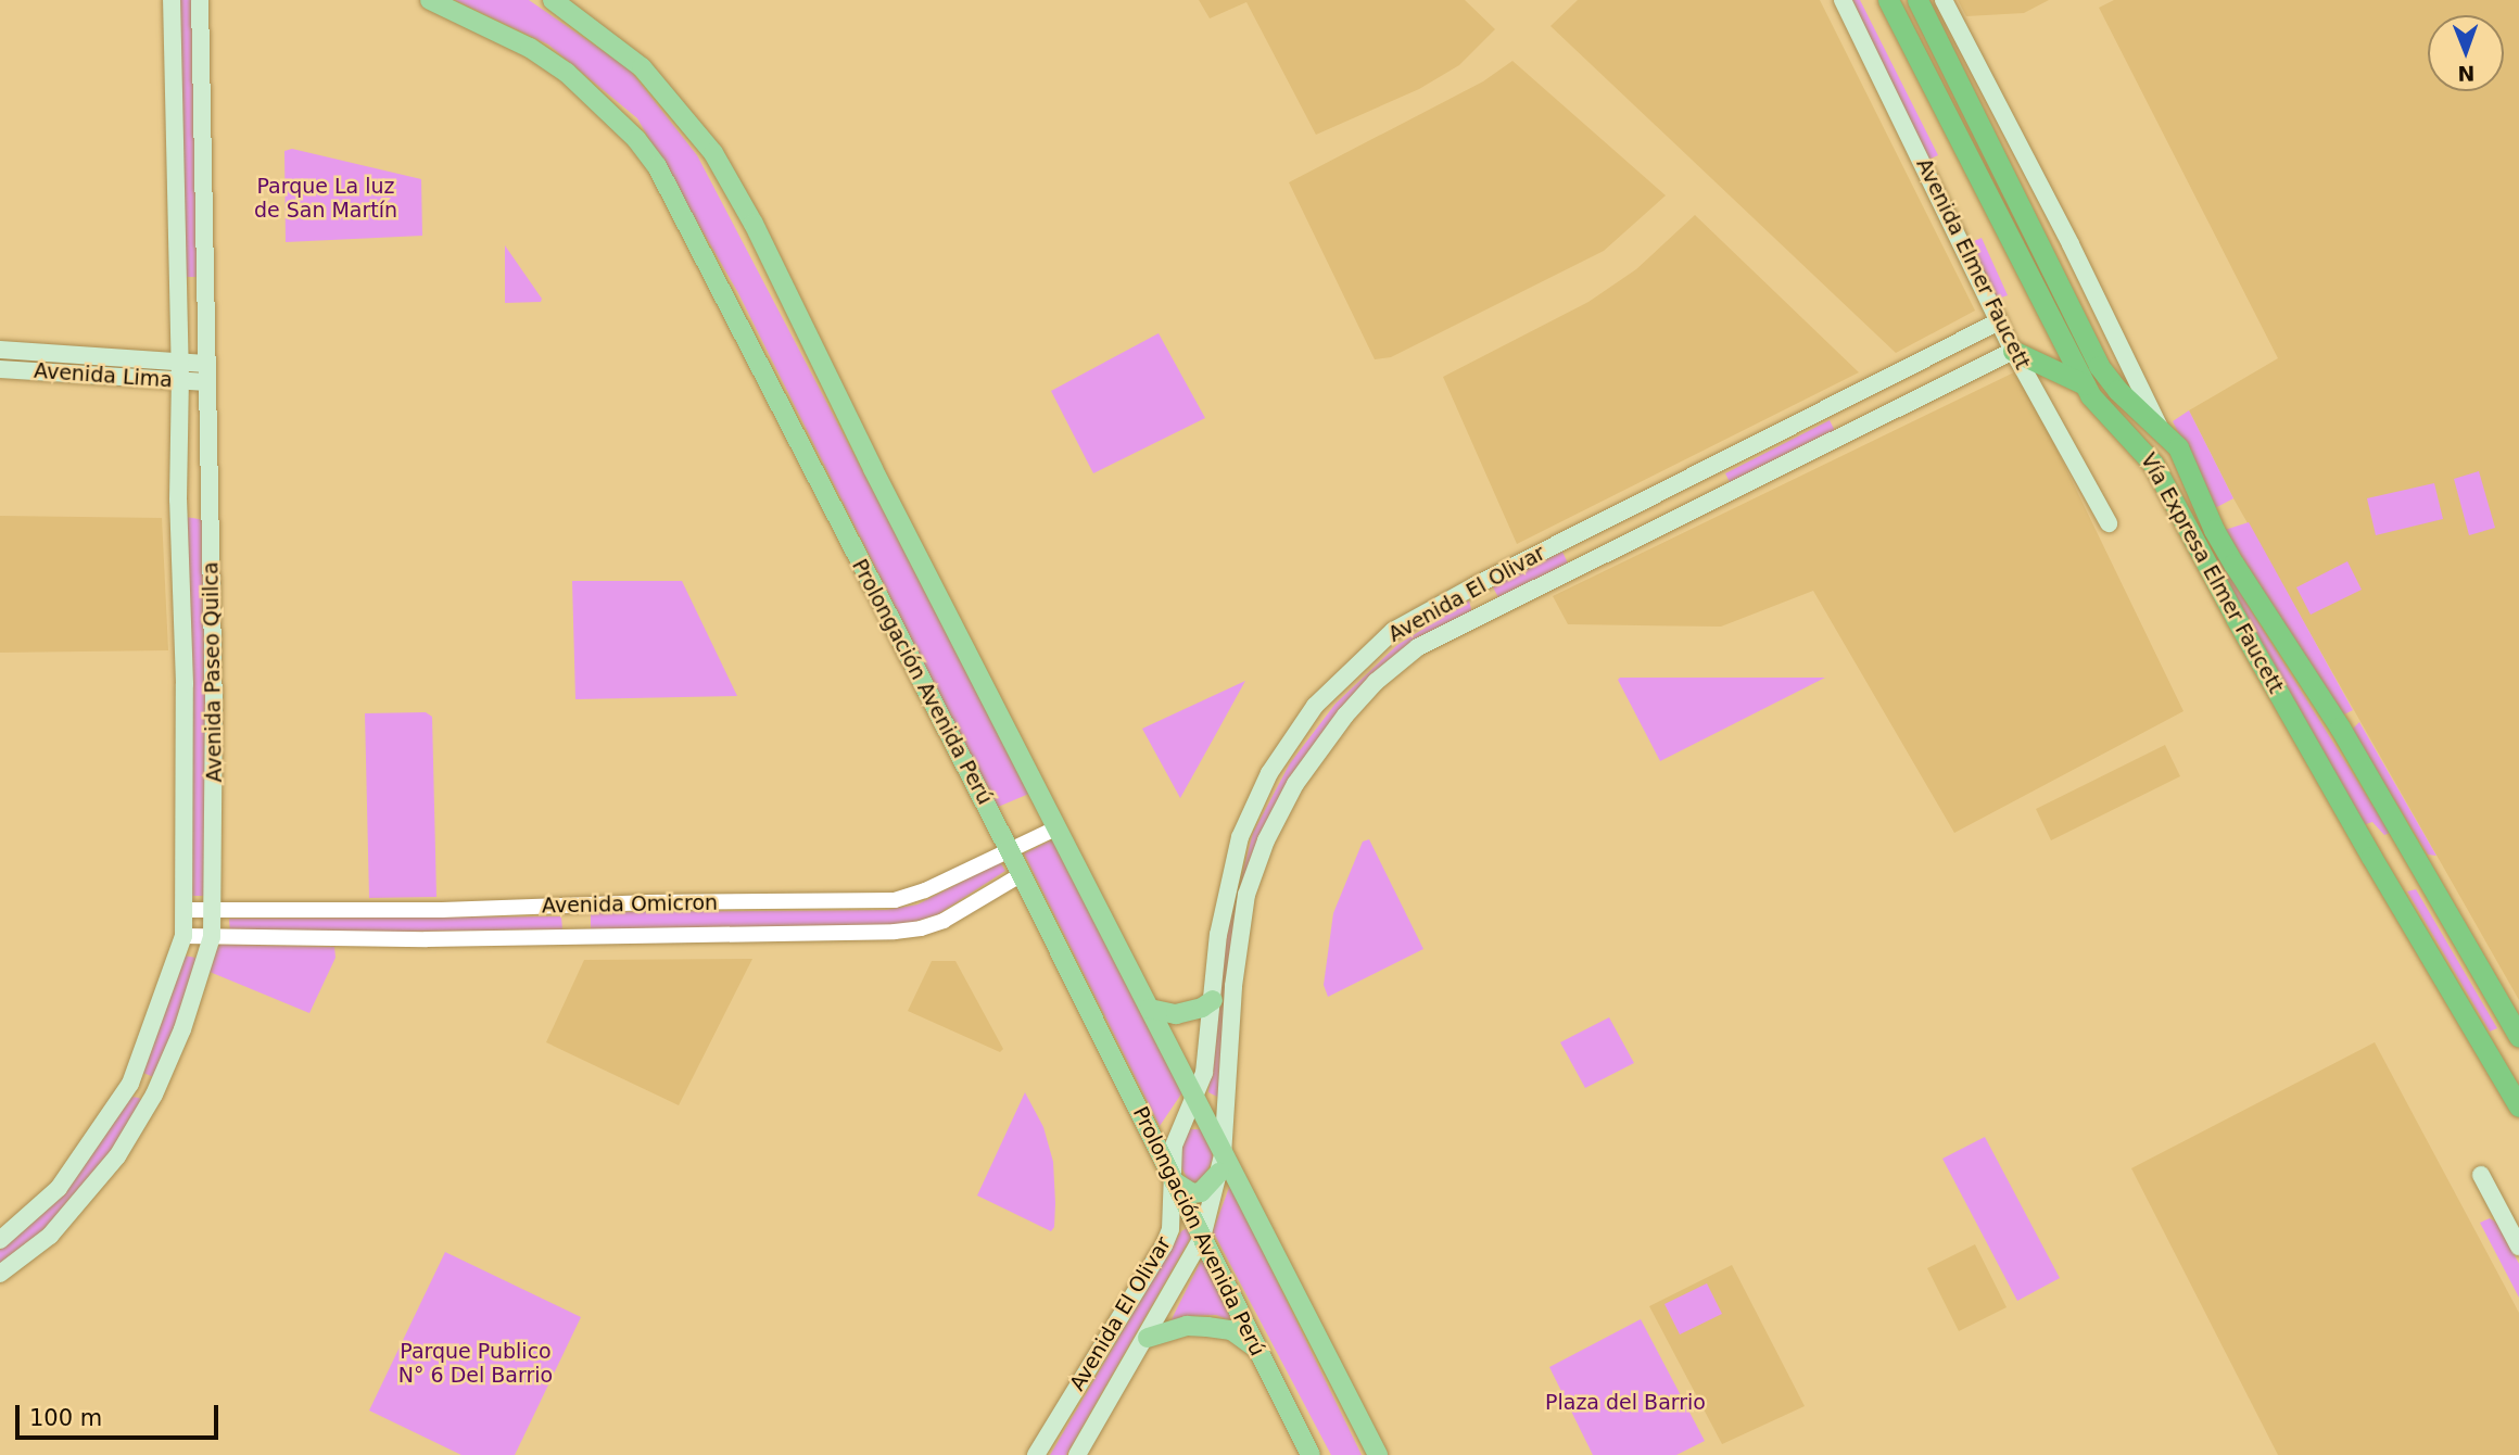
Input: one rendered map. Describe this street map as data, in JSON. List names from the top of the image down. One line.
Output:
{"streets":{"highway":["Vía Expresa Elmer Faucett"],"main road":["Avenida Elmer Faucett","Avenida Lima","Avenida El Olivar","Avenida Paseo Quilca","Prolongación Avenida Perú"],"street":["Avenida Omicron"]},"crossings":[["Avenida Elmer Faucett","Avenida El Olivar"],["Avenida Lima","Avenida Paseo Quilca"],["Avenida El Olivar","Prolongación Avenida Perú"],["Avenida Paseo Quilca","Avenida Omicron"],["Prolongación Avenida Perú","Avenida Omicron"]],"parks":["Parque La luz de San Martín","Parque Publico N° 6 Del Barrio","Plaza del Barrio"],"scale_bar":"100 m","north":"bottom"}
